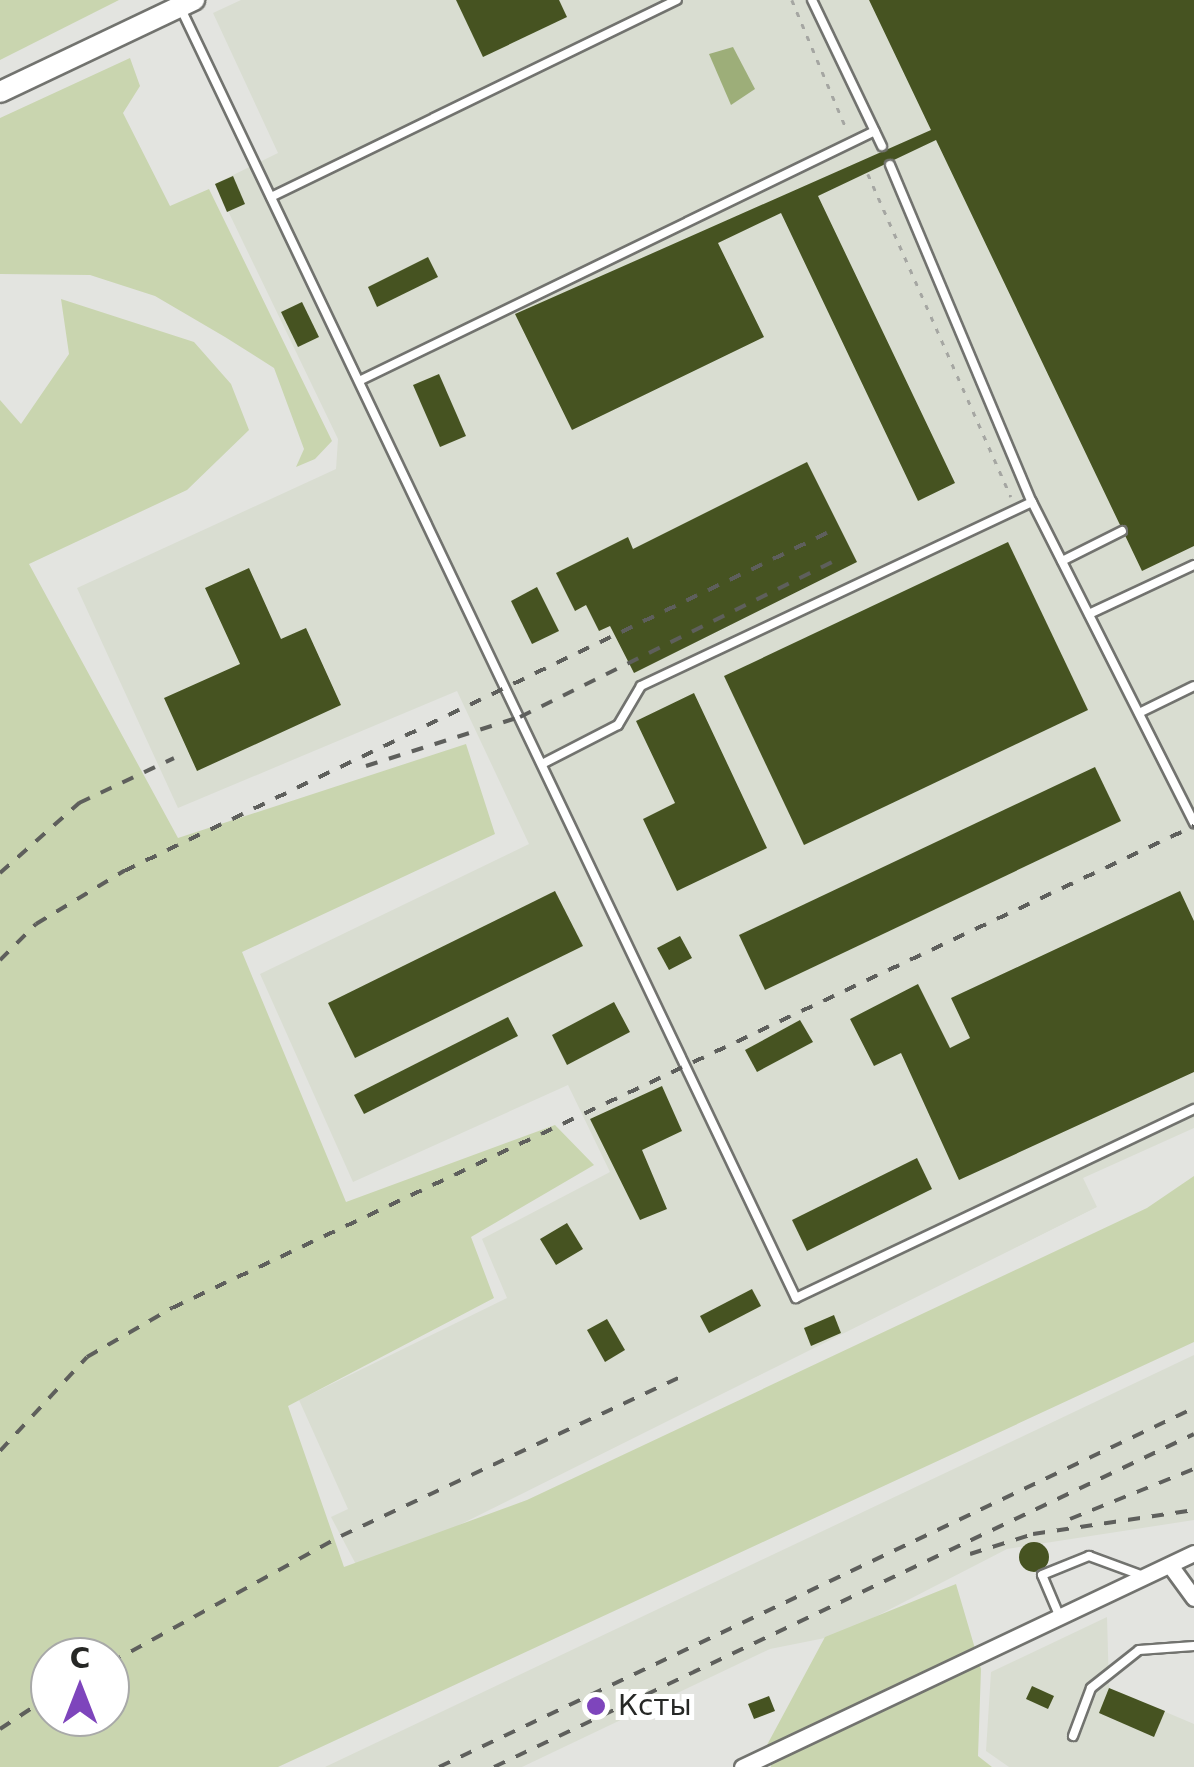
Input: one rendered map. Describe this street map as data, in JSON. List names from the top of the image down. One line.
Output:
{"places":["Ксты"],"north":"top"}
